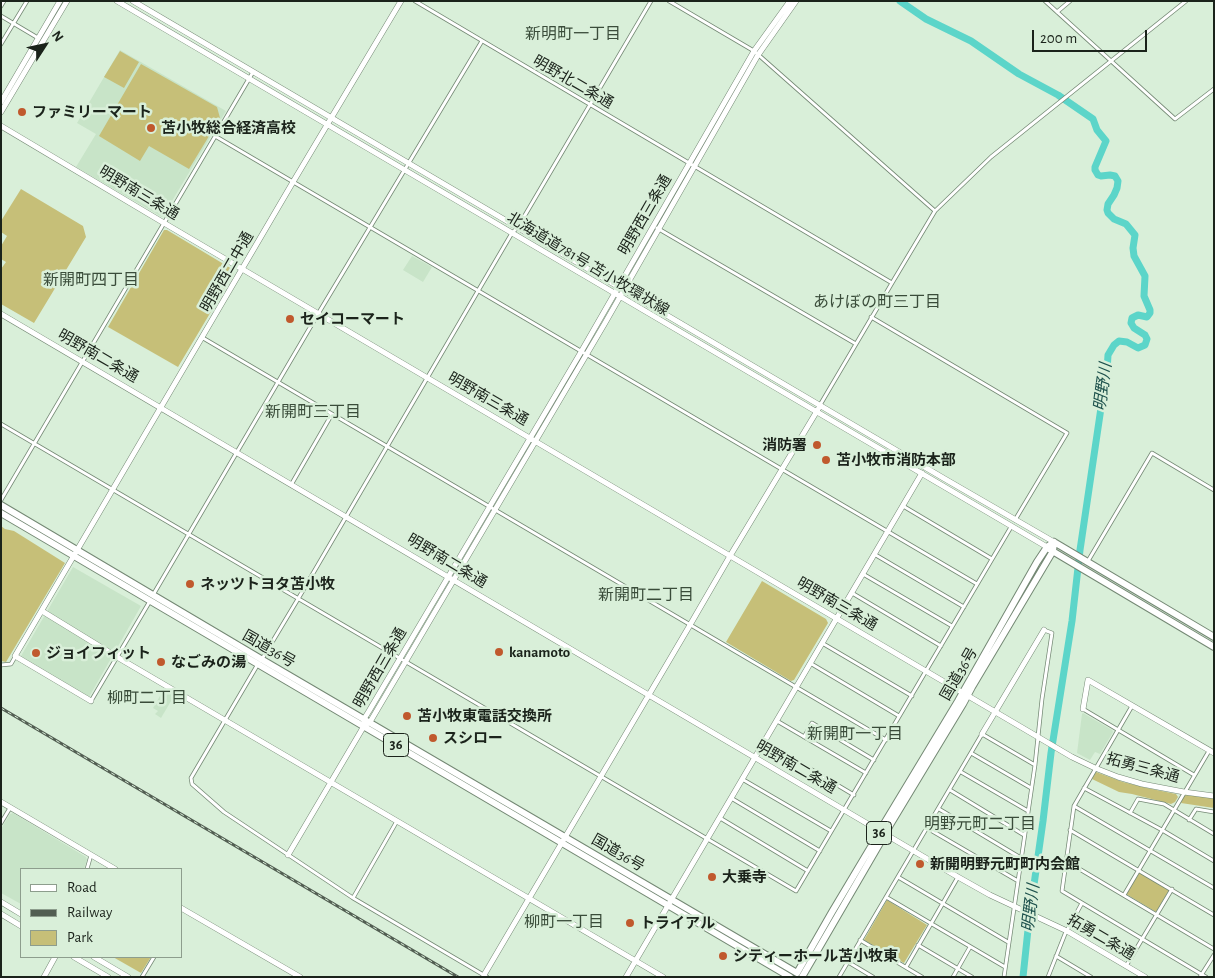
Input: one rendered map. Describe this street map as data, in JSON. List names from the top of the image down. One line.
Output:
{"streets":{"highway":["国道36号","36"],"street":["明野北二条通","明野南三条通","明野西三条通","北海道道781号 苫小牧環状線","明野西二中通","明野南二条通","拓勇三条通","拓勇二条通"]},"crossings":[["明野北二条通","明野西三条通"],["明野南三条通","明野西三条通"],["明野南三条通","明野西二中通"],["明野南三条通","国道36号"],["明野西三条通","北海道道781号 苫小牧環状線"],["明野西三条通","明野南二条通"],["明野西三条通","国道36号"],["北海道道781号 苫小牧環状線","明野西二中通"],["北海道道781号 苫小牧環状線","国道36号"],["北海道道781号 苫小牧環状線","36"],["明野西二中通","明野南二条通"],["明野西二中通","国道36号"],["明野南二条通","国道36号"],["国道36号","36"]],"districts":["新明町一丁目","新開町四丁目","あけぼの町三丁目","新開町三丁目","新開町二丁目","柳町二丁目","新開町一丁目","明野元町二丁目","柳町一丁目"],"water":["明野川"],"places":["ファミリーマート","苫小牧総合経済高校","セイコーマート","消防署","苫小牧市消防本部","ネッツトヨタ苫小牧","kanamoto","ジョイフィット","なごみの湯","苫小牧東電話交換所","スシロー","新開明野元町町内会館","大乗寺","トライアル","シティーホール苫小牧東"],"legend":["Road","Railway","Park"],"scale_bar":"200 m","north":"top right"}
